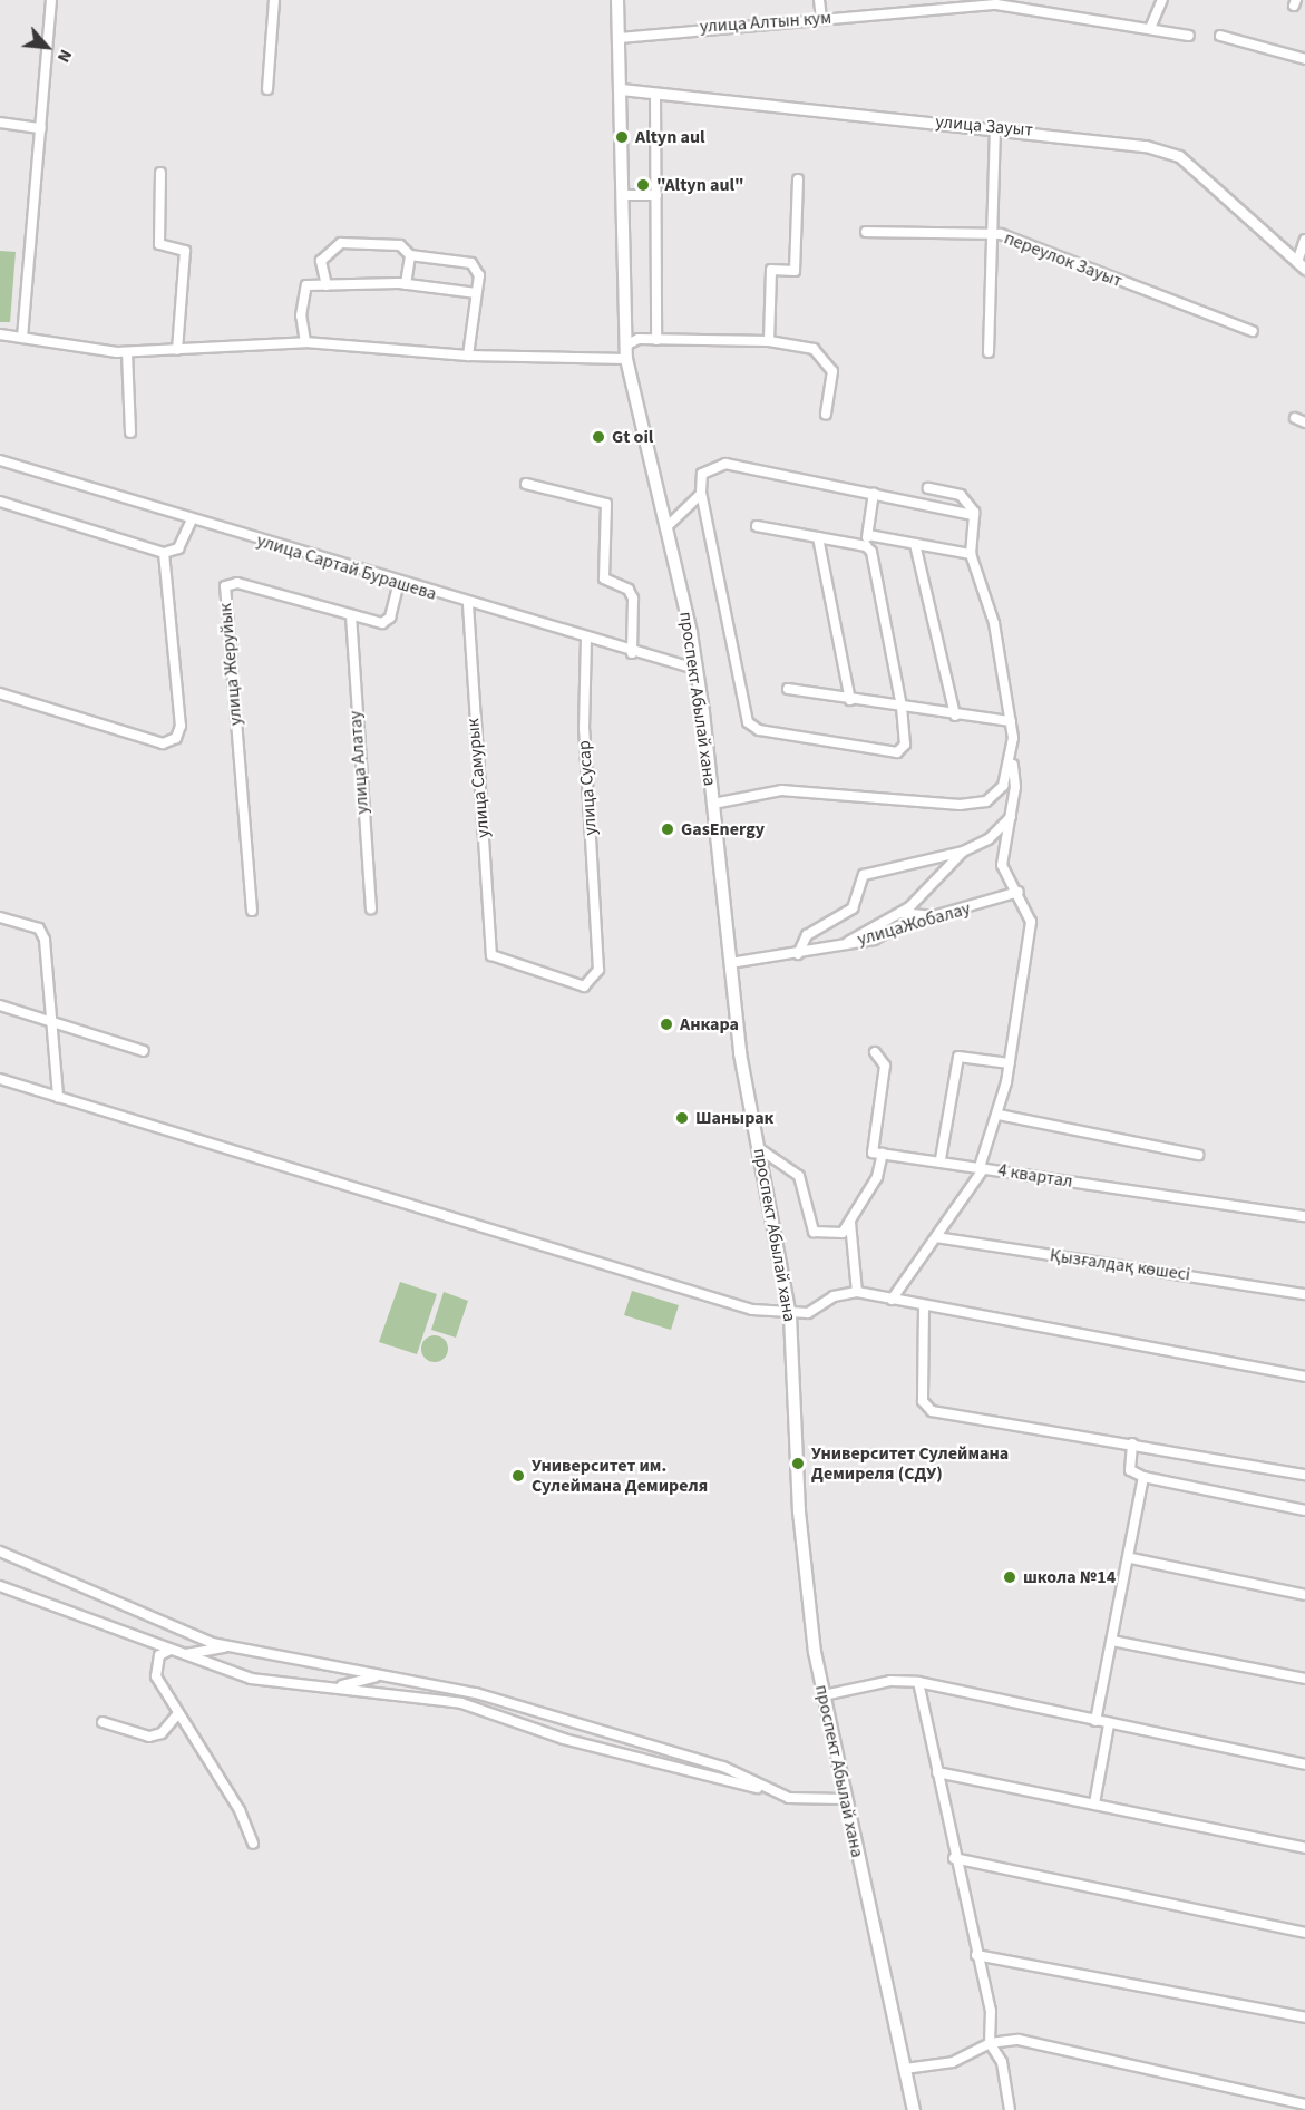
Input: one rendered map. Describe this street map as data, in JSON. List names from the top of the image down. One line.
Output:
{"streets":{"main road":["проспект Абылай хана"],"street":["улица Алтын кум","улица Зауыт","переулок Зауыт","улица Сартай Бурашева","улица Жеруйык","улица Алатау","улица Самурык","улица Сусар","улицаЖобалау","4 квартал","Қызғалдақ көшесі"]},"crossings":[["улица Алтын кум","проспект Абылай хана"],["улица Зауыт","проспект Абылай хана"],["улица Сартай Бурашева","улица Жеруйык"],["улица Сартай Бурашева","проспект Абылай хана"],["улица Сартай Бурашева","улица Самурык"],["улица Сартай Бурашева","улица Сусар"],["улица Жеруйык","улица Алатау"],["проспект Абылай хана","улицаЖобалау"],["улица Самурык","улица Сусар"]],"places":["Altyn aul","\"Altyn aul\"","Gt oil","GasEnergy","Анкара","Шанырак","Университет Сулеймана Демиреля (СДУ)","Университет им. Сулеймана Демиреля","школа №14"],"north":"bottom right"}
